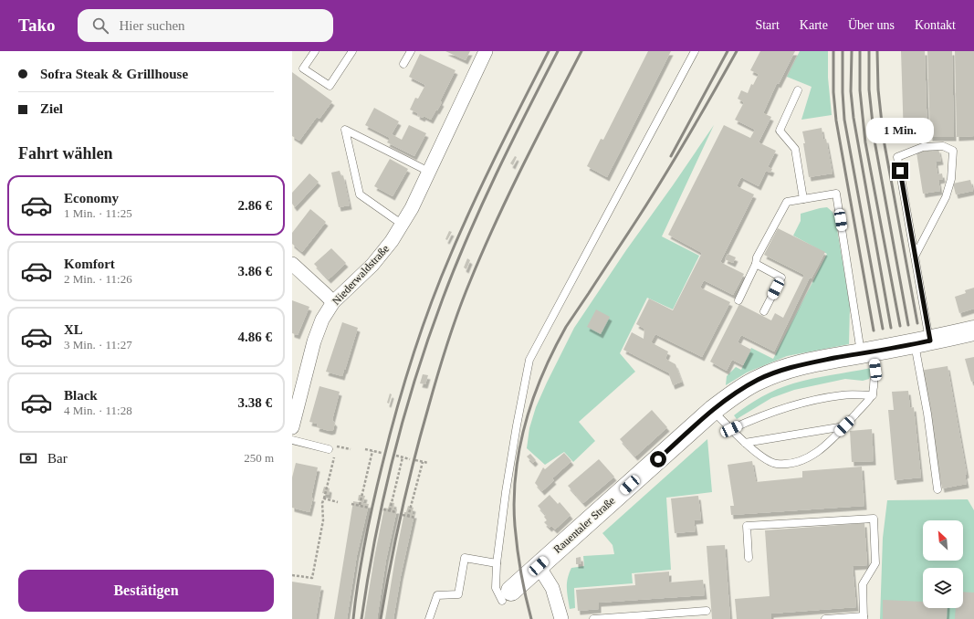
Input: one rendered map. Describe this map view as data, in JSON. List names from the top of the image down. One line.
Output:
{"streets":{"street":["Niederwaldstraße","Rauentaler Straße"]},"north":"top left","page":{"header":"Tako","search":"Hier suchen","nav":["Start","Karte","Über uns","Kontakt"],"banner":["Sofra Steak & Grillhouse","Ziel"],"bubble":"1 Min.","heading":"Fahrt wählen","list":[{"name":"Economy","note":"1 Min. · 11:25","value":"2.86 €"},{"name":"Komfort","note":"2 Min. · 11:26","value":"3.86 €"},{"name":"XL","note":"3 Min. · 11:27","value":"4.86 €"},{"name":"Black","note":"4 Min. · 11:28","value":"3.38 €"}],"pay":["Bar","250 m"],"buttons":"Bestätigen"}}
